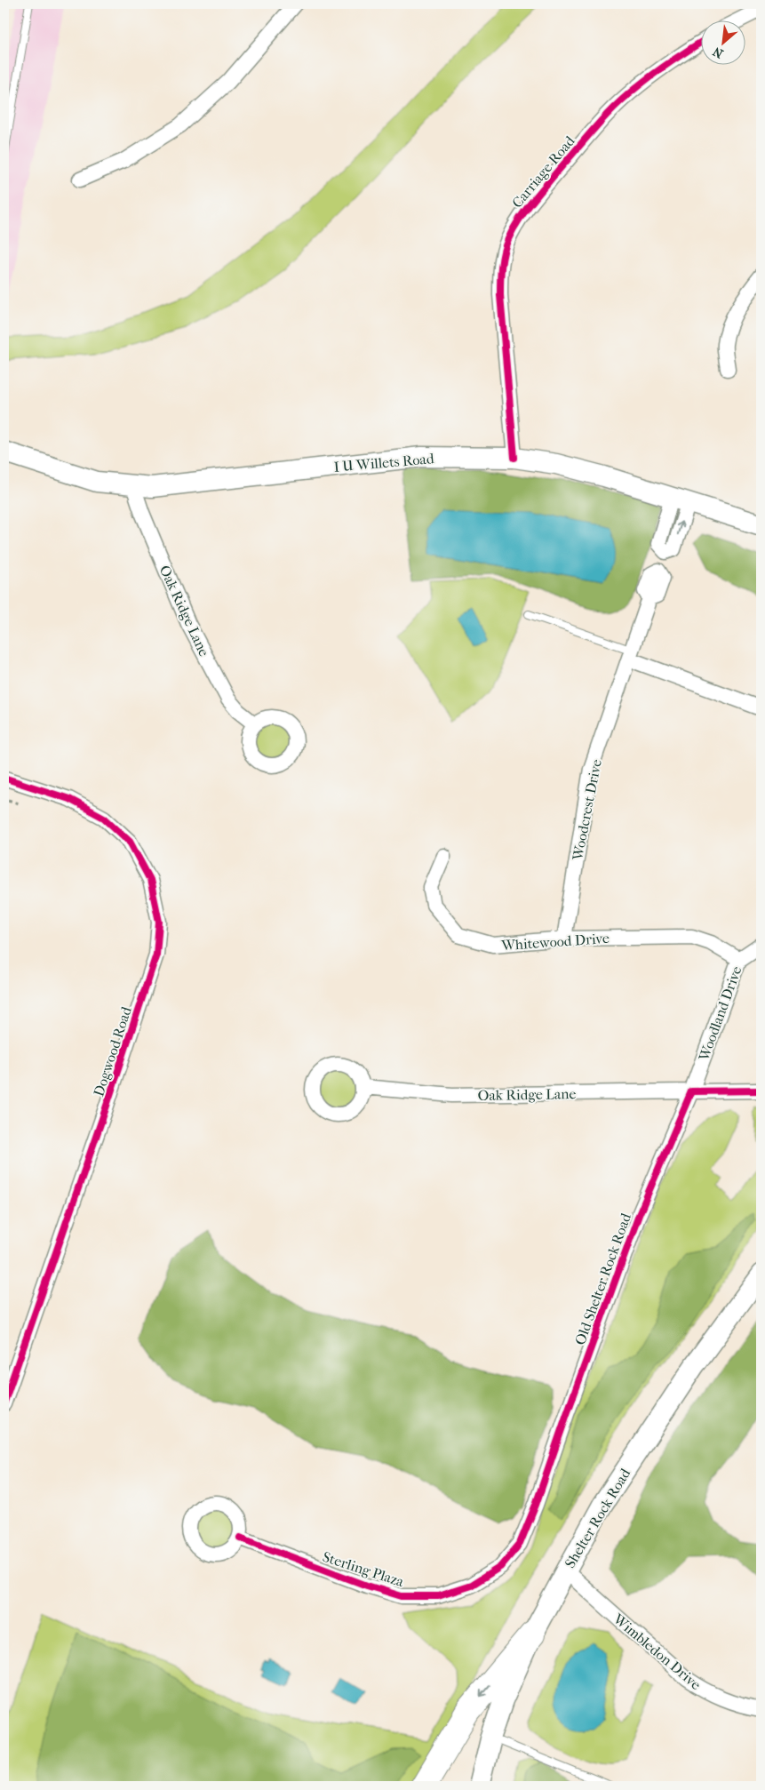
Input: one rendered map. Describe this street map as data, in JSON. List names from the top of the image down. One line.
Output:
{"streets":{"main road":["I U Willets Road","Shelter Rock Road"],"street":["Carriage Road","Oak Ridge Lane","Woodcrest Drive","Whitewood Drive","Woodland Drive","Dogwood Road","Old Shelter Rock Road","Sterling Plaza","Wimbledon Drive"]},"crossings":[["Carriage Road","I U Willets Road"],["I U Willets Road","Oak Ridge Lane"],["I U Willets Road","Woodcrest Drive"],["Oak Ridge Lane","Woodland Drive"],["Oak Ridge Lane","Old Shelter Rock Road"],["Woodcrest Drive","Whitewood Drive"],["Whitewood Drive","Woodland Drive"],["Woodland Drive","Old Shelter Rock Road"],["Old Shelter Rock Road","Sterling Plaza"],["Shelter Rock Road","Wimbledon Drive"]],"north":"bottom left"}
